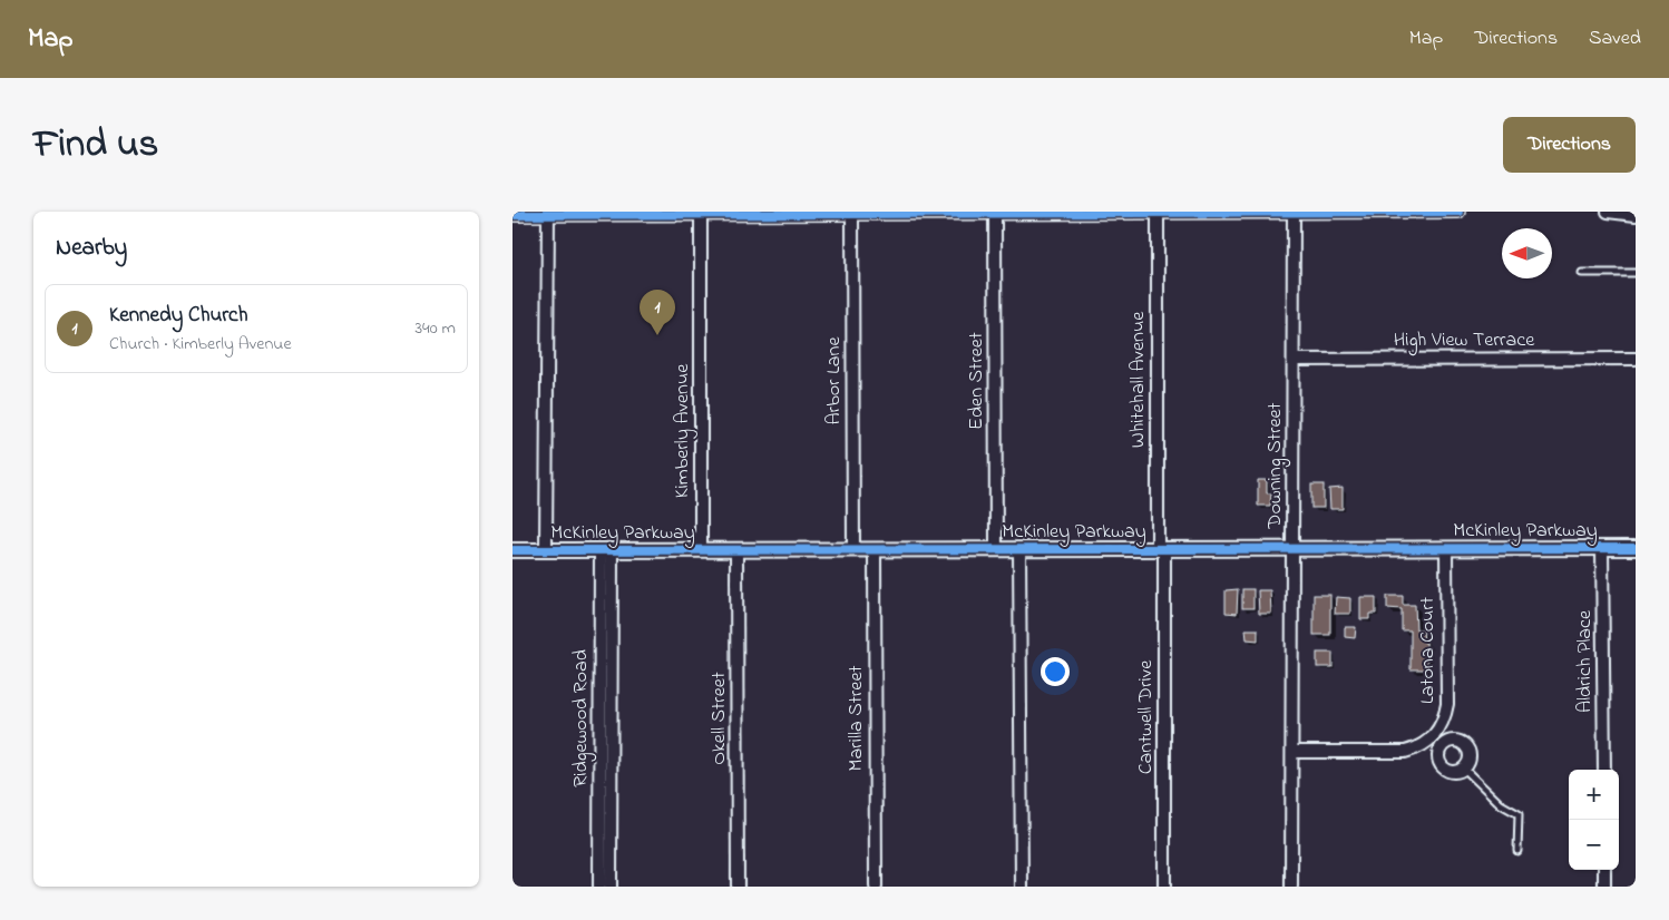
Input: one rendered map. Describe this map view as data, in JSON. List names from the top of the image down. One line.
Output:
{"streets":{"street":["High View Terrace","Whitehall Avenue","Arbor Lane","Eden Street","Kimberly Avenue","Downing Street","McKinley Parkway","Latona Court","Aldrich Place","Cantwell Drive","Ridgewood Road","Okell Street","Marilla Street"]},"crossings":[["High View Terrace","Downing Street"],["Whitehall Avenue","McKinley Parkway"],["Whitehall Avenue","Cantwell Drive"],["Arbor Lane","McKinley Parkway"],["Eden Street","McKinley Parkway"],["Kimberly Avenue","McKinley Parkway"],["Downing Street","McKinley Parkway"],["McKinley Parkway","Latona Court"],["McKinley Parkway","Aldrich Place"],["McKinley Parkway","Cantwell Drive"],["McKinley Parkway","Ridgewood Road"],["McKinley Parkway","Okell Street"],["McKinley Parkway","Marilla Street"]],"north":"left","page":{"header":"Map","nav":["Map","Directions","Saved"],"title":"Find us","buttons":"Directions","heading":"Nearby","list":[{"mark":"1","name":"Kennedy Church","note":"Church · Kimberly Avenue","value":"340 m"}],"pins":"1","map_buttons":["+","−"]}}
